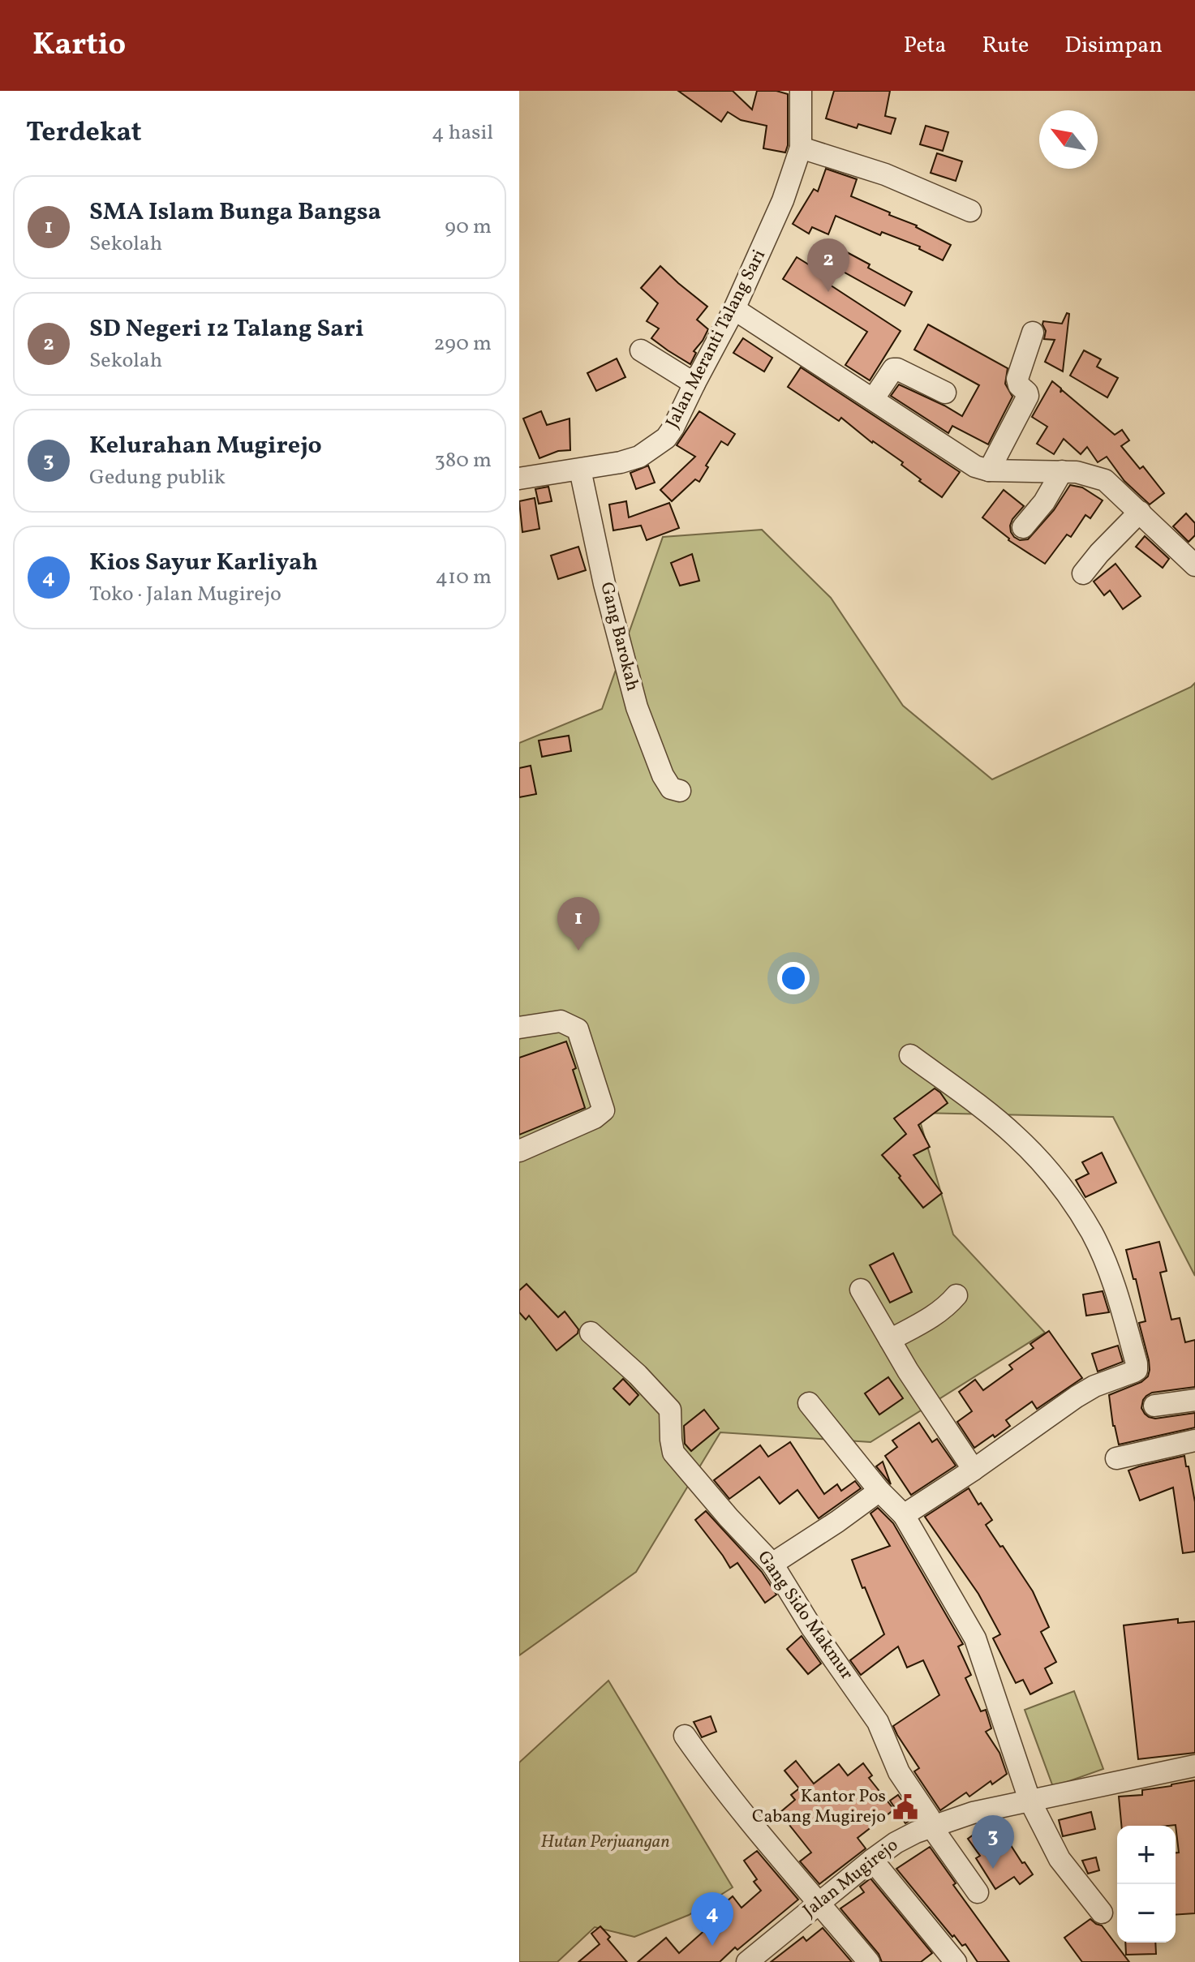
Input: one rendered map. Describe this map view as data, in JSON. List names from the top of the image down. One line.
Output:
{"streets":{"street":["Jalan Meranti Talang Sari","Gang Barokah","Gang Sido Makmur","Jalan Mugirejo"]},"crossings":[["Jalan Meranti Talang Sari","Gang Barokah"],["Gang Sido Makmur","Jalan Mugirejo"]],"parks":["Hutan Perjuangan"],"places":{"public building":["Kantor Pos Cabang Mugirejo"]},"north":"top left","page":{"header":"Kartio","nav":["Peta","Rute","Disimpan"],"heading":["Terdekat","4 hasil"],"list":[{"mark":"1","name":"SMA Islam Bunga Bangsa","note":"Sekolah","value":"90 m"},{"mark":"2","name":"SD Negeri 12 Talang Sari","note":"Sekolah","value":"290 m"},{"mark":"3","name":"Kelurahan Mugirejo","note":"Gedung publik","value":"380 m"},{"mark":"4","name":"Kios Sayur Karliyah","note":"Toko · Jalan Mugirejo","value":"410 m"}],"pins":["2","1","3","4"],"map_buttons":["+","−"]}}
